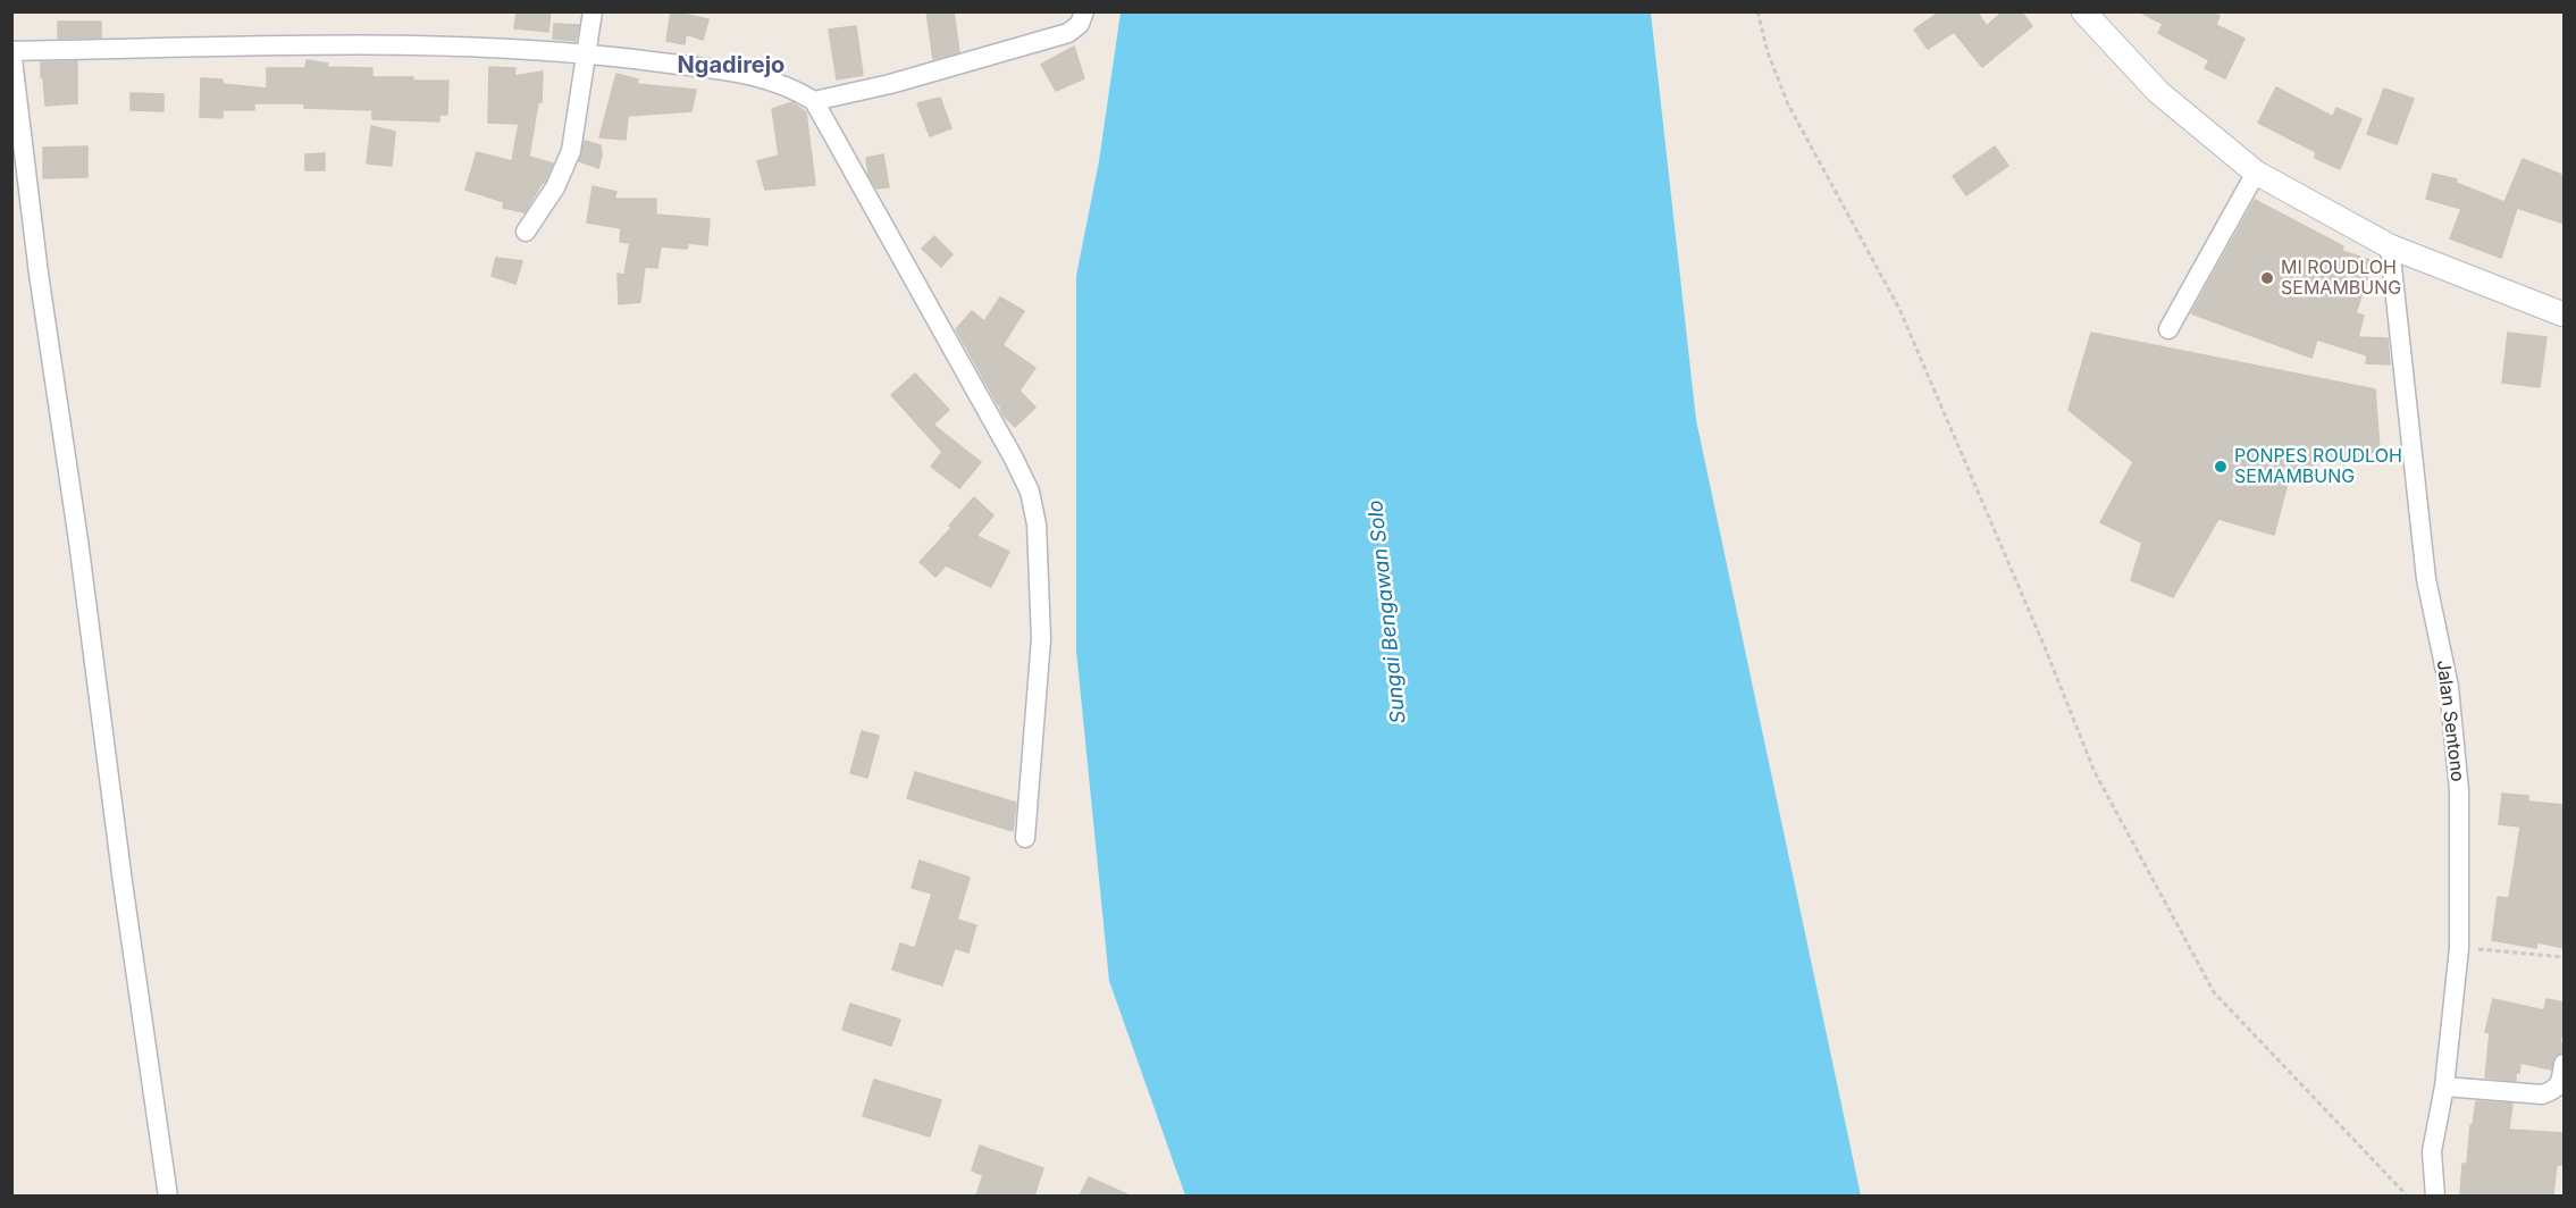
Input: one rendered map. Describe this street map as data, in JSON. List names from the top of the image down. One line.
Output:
{"streets":{"street":["Jalan Sentono"]},"districts":["Ngadirejo"],"water":["Sungai Bengawan Solo"],"places":["MI ROUDLOH SEMAMBUNG","PONPES ROUDLOH SEMAMBUNG"]}
